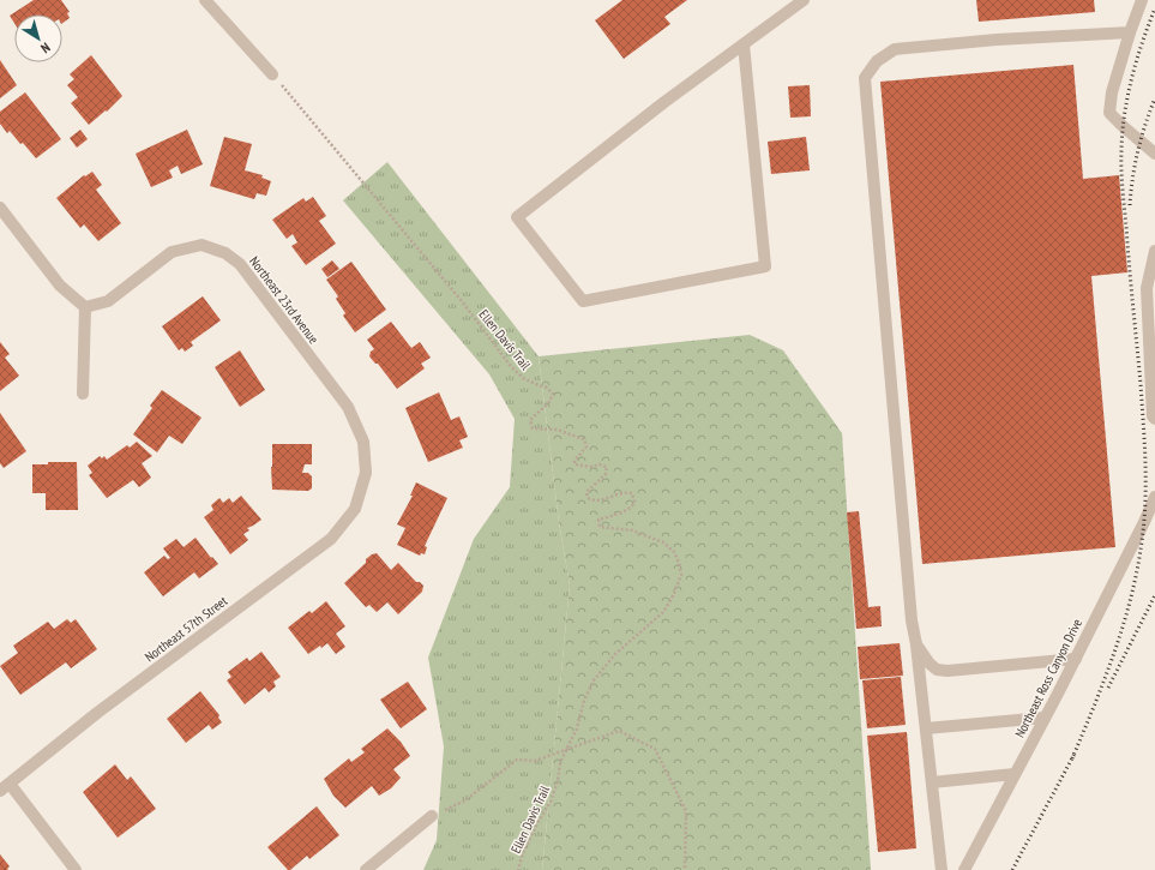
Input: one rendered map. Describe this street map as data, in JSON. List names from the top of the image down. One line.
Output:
{"streets":{"street":["Northeast 23rd Avenue","Northeast 57th Street","Northeast Ross Canyon Drive"],"path":["Ellen Davis Trail"]},"crossings":[["Northeast 23rd Avenue","Northeast 57th Street"]],"north":"bottom right"}
